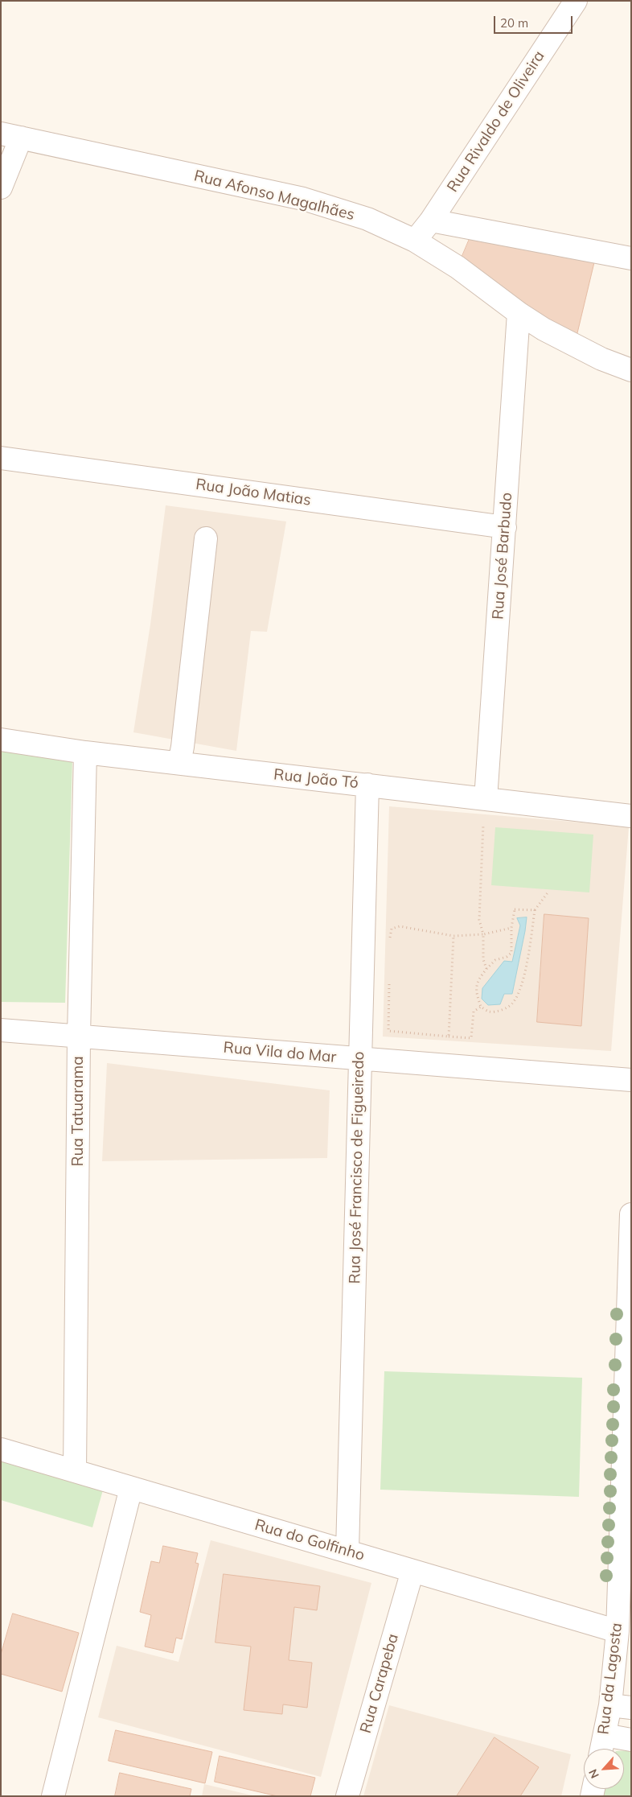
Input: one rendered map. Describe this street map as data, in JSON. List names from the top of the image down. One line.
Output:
{"streets":{"street":["Rua Rivaldo de Oliveira","Rua Afonso Magalhães","Rua João Matias","Rua José Barbudo","Rua João Tó","Rua Vila do Mar","Rua Tatuarama","Rua José Francisco de Figueiredo","Rua do Golfinho","Rua da Lagosta","Rua Carapeba"]},"crossings":[["Rua Rivaldo de Oliveira","Rua Afonso Magalhães"],["Rua Afonso Magalhães","Rua José Barbudo"],["Rua João Matias","Rua José Barbudo"],["Rua José Barbudo","Rua João Tó"],["Rua João Tó","Rua Tatuarama"],["Rua João Tó","Rua José Francisco de Figueiredo"],["Rua Vila do Mar","Rua Tatuarama"],["Rua Vila do Mar","Rua José Francisco de Figueiredo"],["Rua Tatuarama","Rua do Golfinho"],["Rua José Francisco de Figueiredo","Rua do Golfinho"],["Rua do Golfinho","Rua da Lagosta"],["Rua do Golfinho","Rua Carapeba"]],"scale_bar":"20 m","north":"bottom left"}
